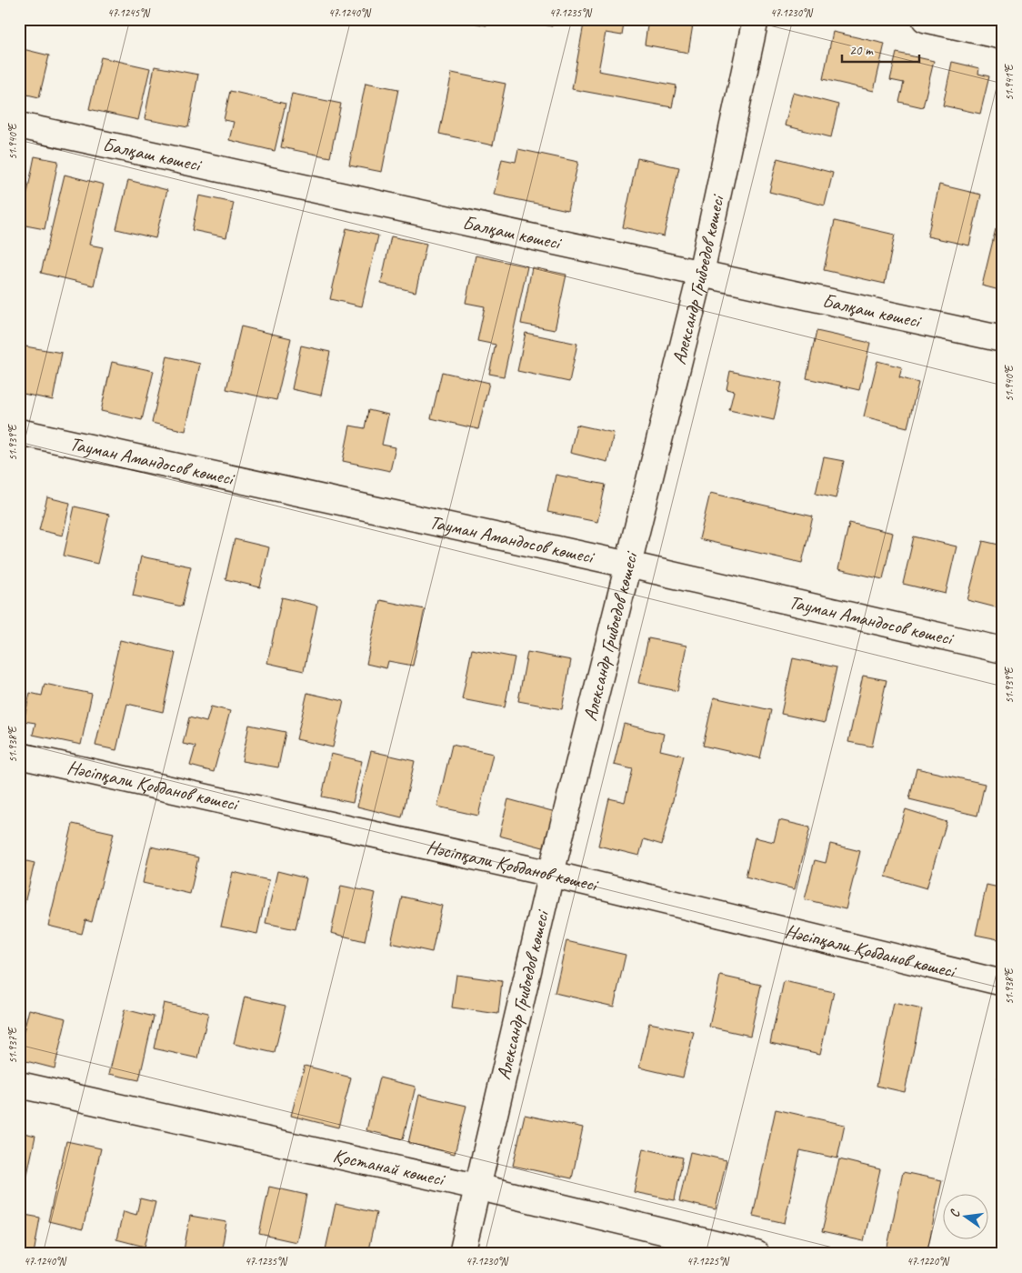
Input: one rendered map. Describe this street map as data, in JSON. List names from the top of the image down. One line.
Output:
{"streets":{"street":["Балқаш көшесі","Александр Грибоедов көшесі","Тауман Амандосов көшесі","Нәсіпқали Қобданов көшесі","Қостанай көшесі"]},"crossings":[["Балқаш көшесі","Александр Грибоедов көшесі"],["Александр Грибоедов көшесі","Тауман Амандосов көшесі"],["Александр Грибоедов көшесі","Нәсіпқали Қобданов көшесі"],["Александр Грибоедов көшесі","Қостанай көшесі"]],"scale_bar":"20 m","north":"left","coordinates":["47.1245°N","47.1240°N","47.1235°N","47.1230°N","51.941°E","51.940°E","51.939°E","51.938°E","51.937°E","47.1225°N","47.1220°N"]}
